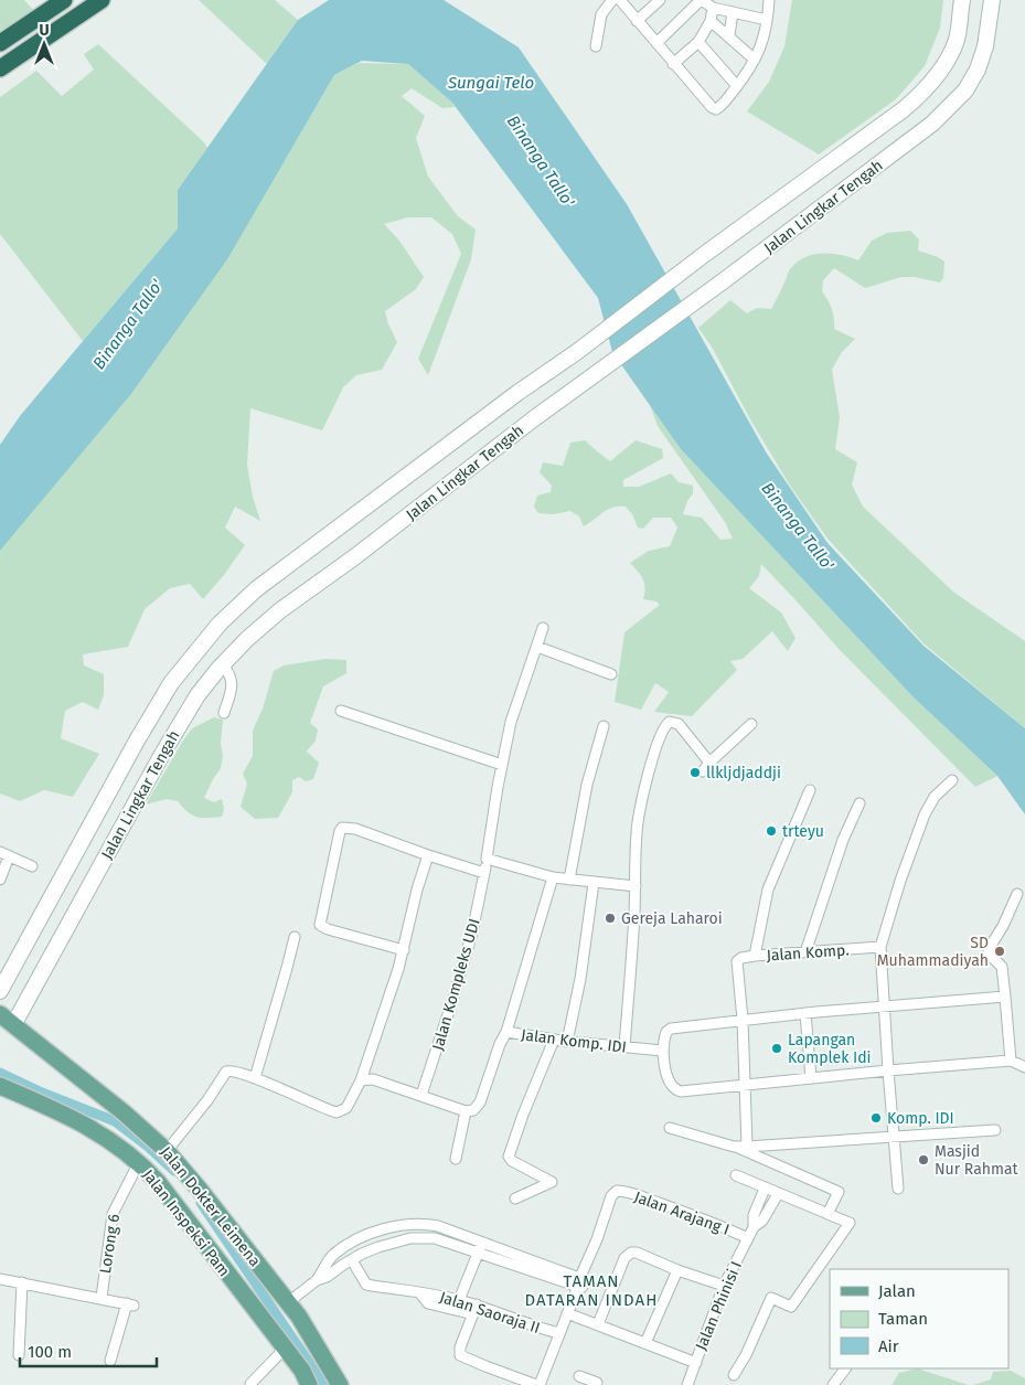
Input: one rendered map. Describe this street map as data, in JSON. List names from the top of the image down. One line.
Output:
{"streets":{"main road":["Jalan Lingkar Tengah","Jalan Dokter Leimena","Jalan Inspeksi Pam"],"street":["Jalan Komp.","Jalan Kompleks UDI","Jalan Komp. IDI","Jalan Arajang I","Lorong 6","Jalan Phinisi I","Jalan Saoraja II"]},"crossings":[["Jalan Lingkar Tengah","Jalan Dokter Leimena"],["Jalan Arajang I","Jalan Phinisi I"],["Jalan Inspeksi Pam","Lorong 6"]],"districts":["TAMAN DATARAN INDAH"],"water":["Sungai Telo","Binanga Tallo'"],"places":["llkljdjaddji","trteyu","Gereja Laharoi","SD Muhammadiyah","Lapangan Komplek Idi","Komp. IDI","Masjid Nur Rahmat"],"legend":["Jalan","Taman","Air"],"scale_bar":"100 m","north":"top"}
